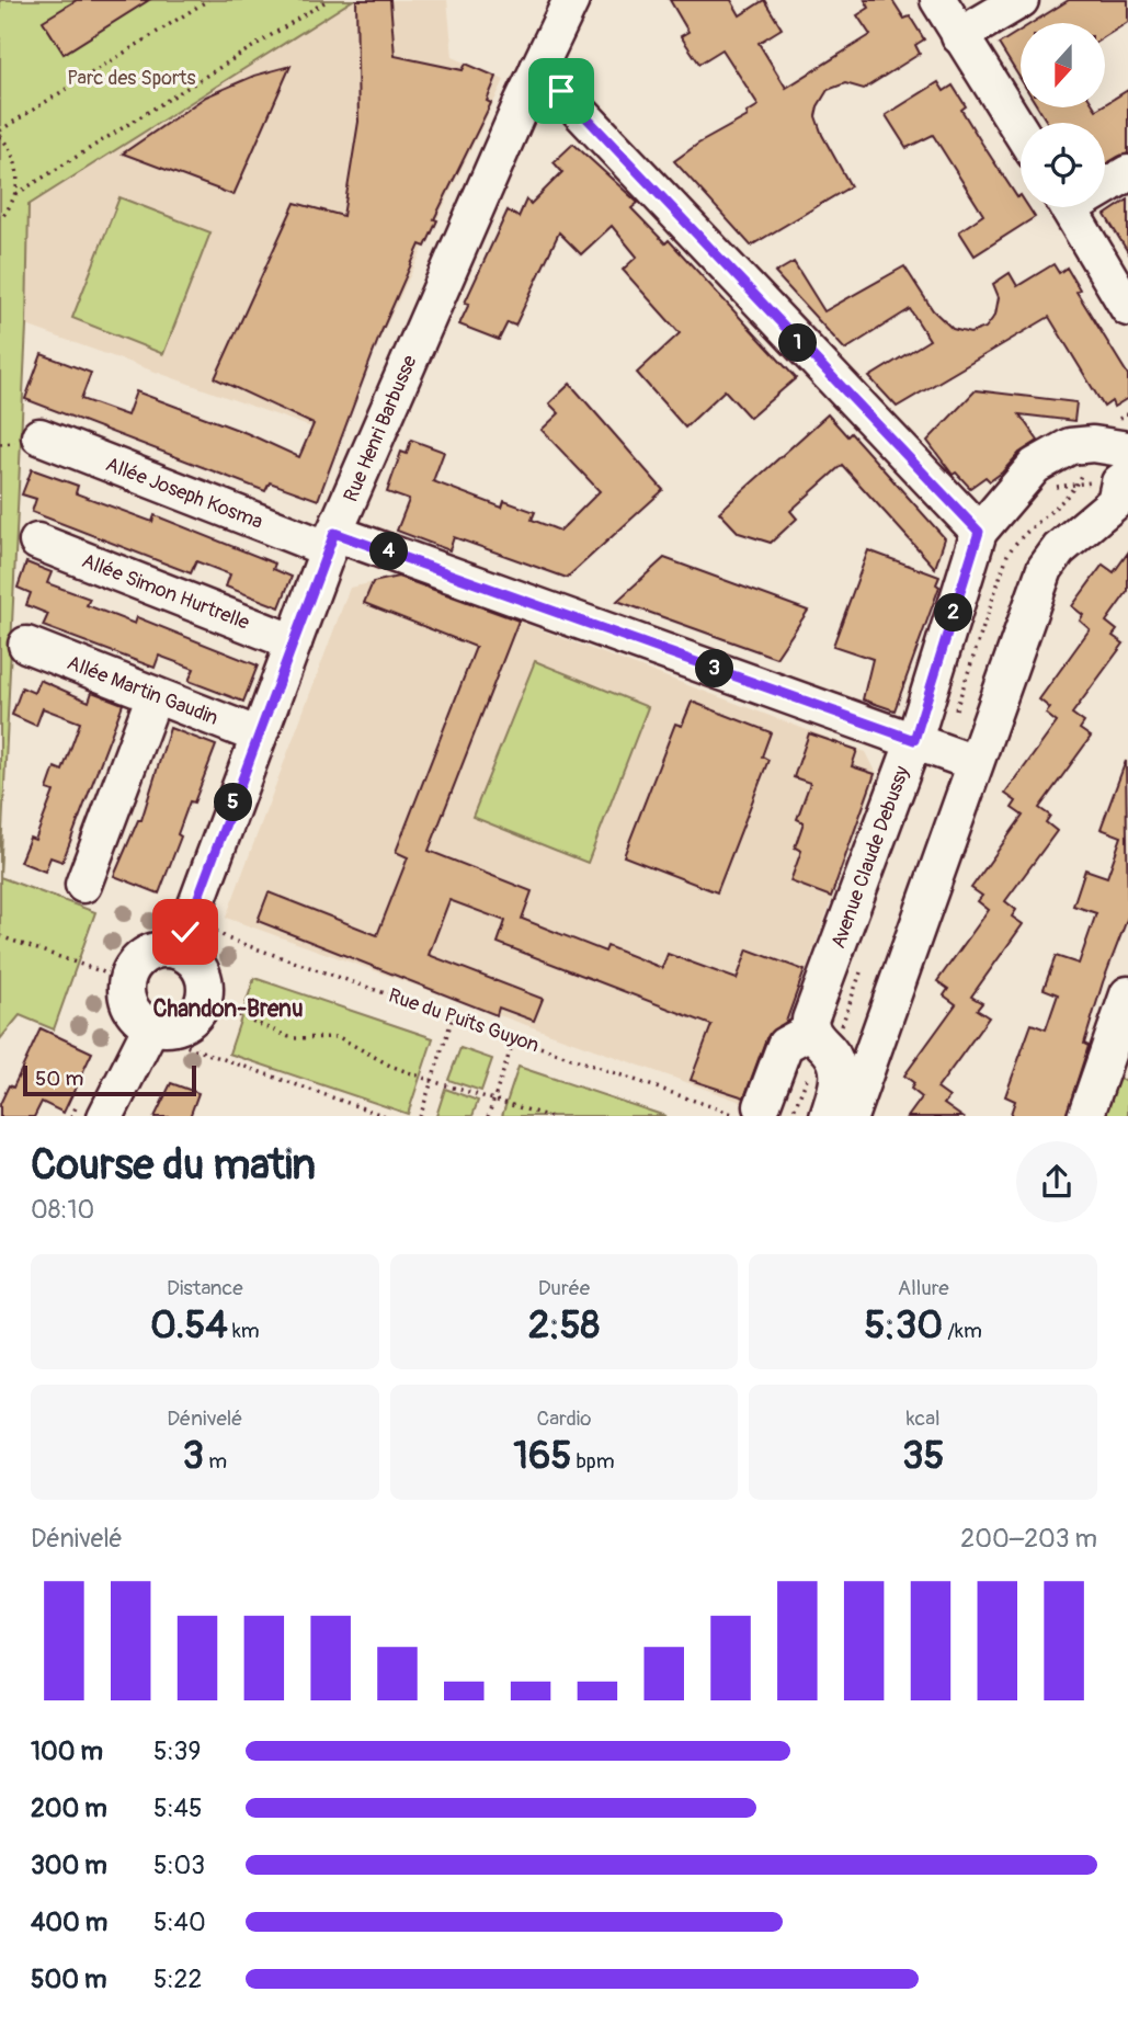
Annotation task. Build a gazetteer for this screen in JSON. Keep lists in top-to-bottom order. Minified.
{"streets":{"street":["Rue Henri Barbusse","Allée Joseph Kosma","Allée Simon Hurtrelle","Allée Martin Gaudin","Avenue Claude Debussy"],"path":["Rue du Puits Guyon"]},"crossings":[["Rue Henri Barbusse","Allée Joseph Kosma"],["Rue Henri Barbusse","Allée Simon Hurtrelle"],["Rue Henri Barbusse","Allée Martin Gaudin"],["Rue Henri Barbusse","Rue du Puits Guyon"],["Allée Joseph Kosma","Avenue Claude Debussy"]],"districts":["Chandon-Brenu"],"parks":["Parc des Sports"],"scale_bar":"50 m","north":"bottom","page":{"pins":["1","4","2","3","5"],"scale":"50 m","heading":["Course du matin","08:10"],"stats":[["Distance","0.54 km"],["Durée","2:58"],["Allure","5:30 /km"],["Dénivelé","3 m"],["Cardio","165 bpm"],["kcal","35"]],"chart":["Dénivelé","200–203 m"],"list":[{"name":"100 m","note":"5:39"},{"name":"200 m","note":"5:45"},{"name":"300 m","note":"5:03"},{"name":"400 m","note":"5:40"},{"name":"500 m","note":"5:22"}]}}
